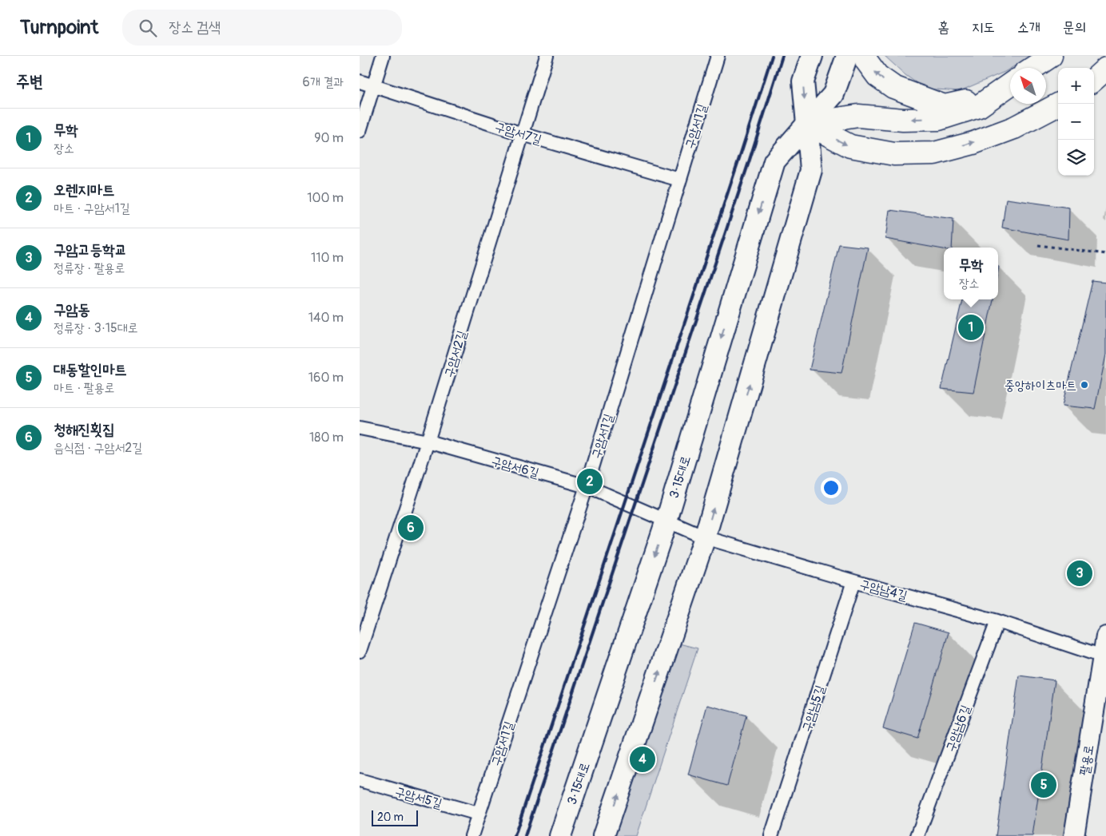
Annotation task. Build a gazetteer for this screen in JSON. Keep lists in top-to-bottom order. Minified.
{"streets":{"main road":["3·15대로","팔용로"],"street":["구암서1길","구암서7길","구암서2길","구암서6길","구암남4길","구암남5길","구암남6길","구암서5길"]},"crossings":[["구암서1길","구암서7길"],["구암서1길","구암서6길"],["구암서1길","구암서5길"],["구암서7길","구암서2길"],["구암서2길","구암서6길"],["구암서6길","3·15대로"],["구암서6길","구암남4길"],["3·15대로","구암남4길"],["구암남4길","구암남5길"],["구암남4길","구암남6길"],["구암남4길","팔용로"]],"places":["중앙하이츠마트"],"scale_bar":"20 m","north":"top left","page":{"header":"Turnpoint","search":"장소 검색","nav":["홈","지도","소개","문의"],"heading":["주변","6개 결과"],"map_buttons":["+","−"],"list":[{"mark":"1","name":"무학","note":"장소","value":"90 m"},{"mark":"2","name":"오렌지마트","note":"마트 · 구암서1길","value":"100 m"},{"mark":"3","name":"구암고등학교","note":"정류장 · 팔용로","value":"110 m"},{"mark":"4","name":"구암동","note":"정류장 · 3·15대로","value":"140 m"},{"mark":"5","name":"대동할인마트","note":"마트 · 팔용로","value":"160 m"},{"mark":"6","name":"청해진횟집","note":"음식점 · 구암서2길","value":"180 m"}],"popup":["무학","장소"],"pins":["1","2","6","3","4","5"],"scale":"20 m"}}
